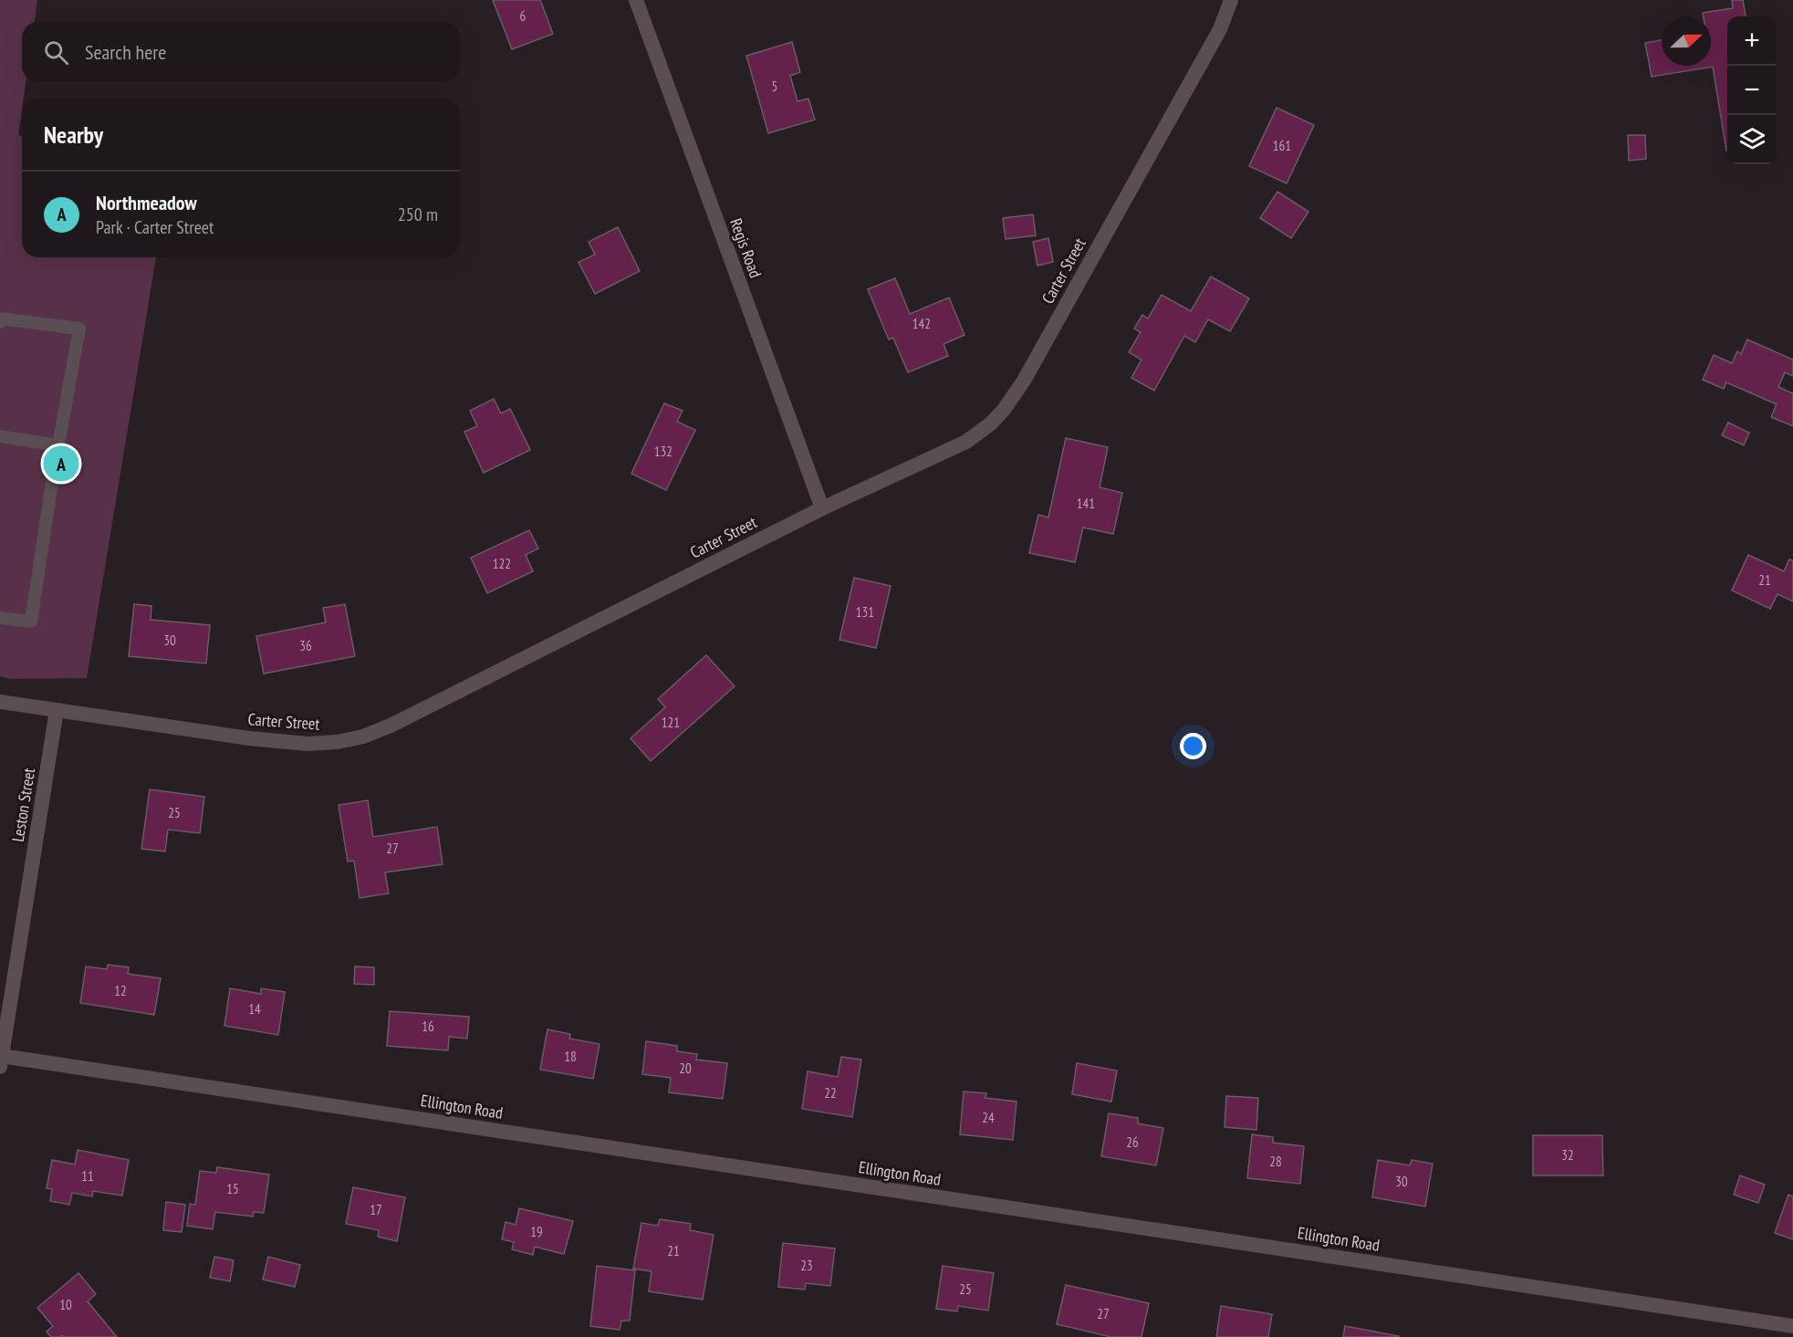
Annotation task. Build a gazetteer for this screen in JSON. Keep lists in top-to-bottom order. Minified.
{"streets":{"street":["Regis Road","Carter Street","Leston Street","Ellington Road"]},"crossings":[["Regis Road","Carter Street"],["Carter Street","Leston Street"],["Leston Street","Ellington Road"]],"house_numbers":["6","5","161","142","132","141","122","21","131","30","36","121","25","27","12","14","16","18","20","22","24","26","32","28","11","30","15","17","19","21","23","25","10","27"],"north":"right","page":{"map_buttons":["+","−"],"search":"Search here","heading":"Nearby","list":[{"mark":"A","name":"Northmeadow","note":"Park · Carter Street","value":"250 m"}],"pins":"A"}}
